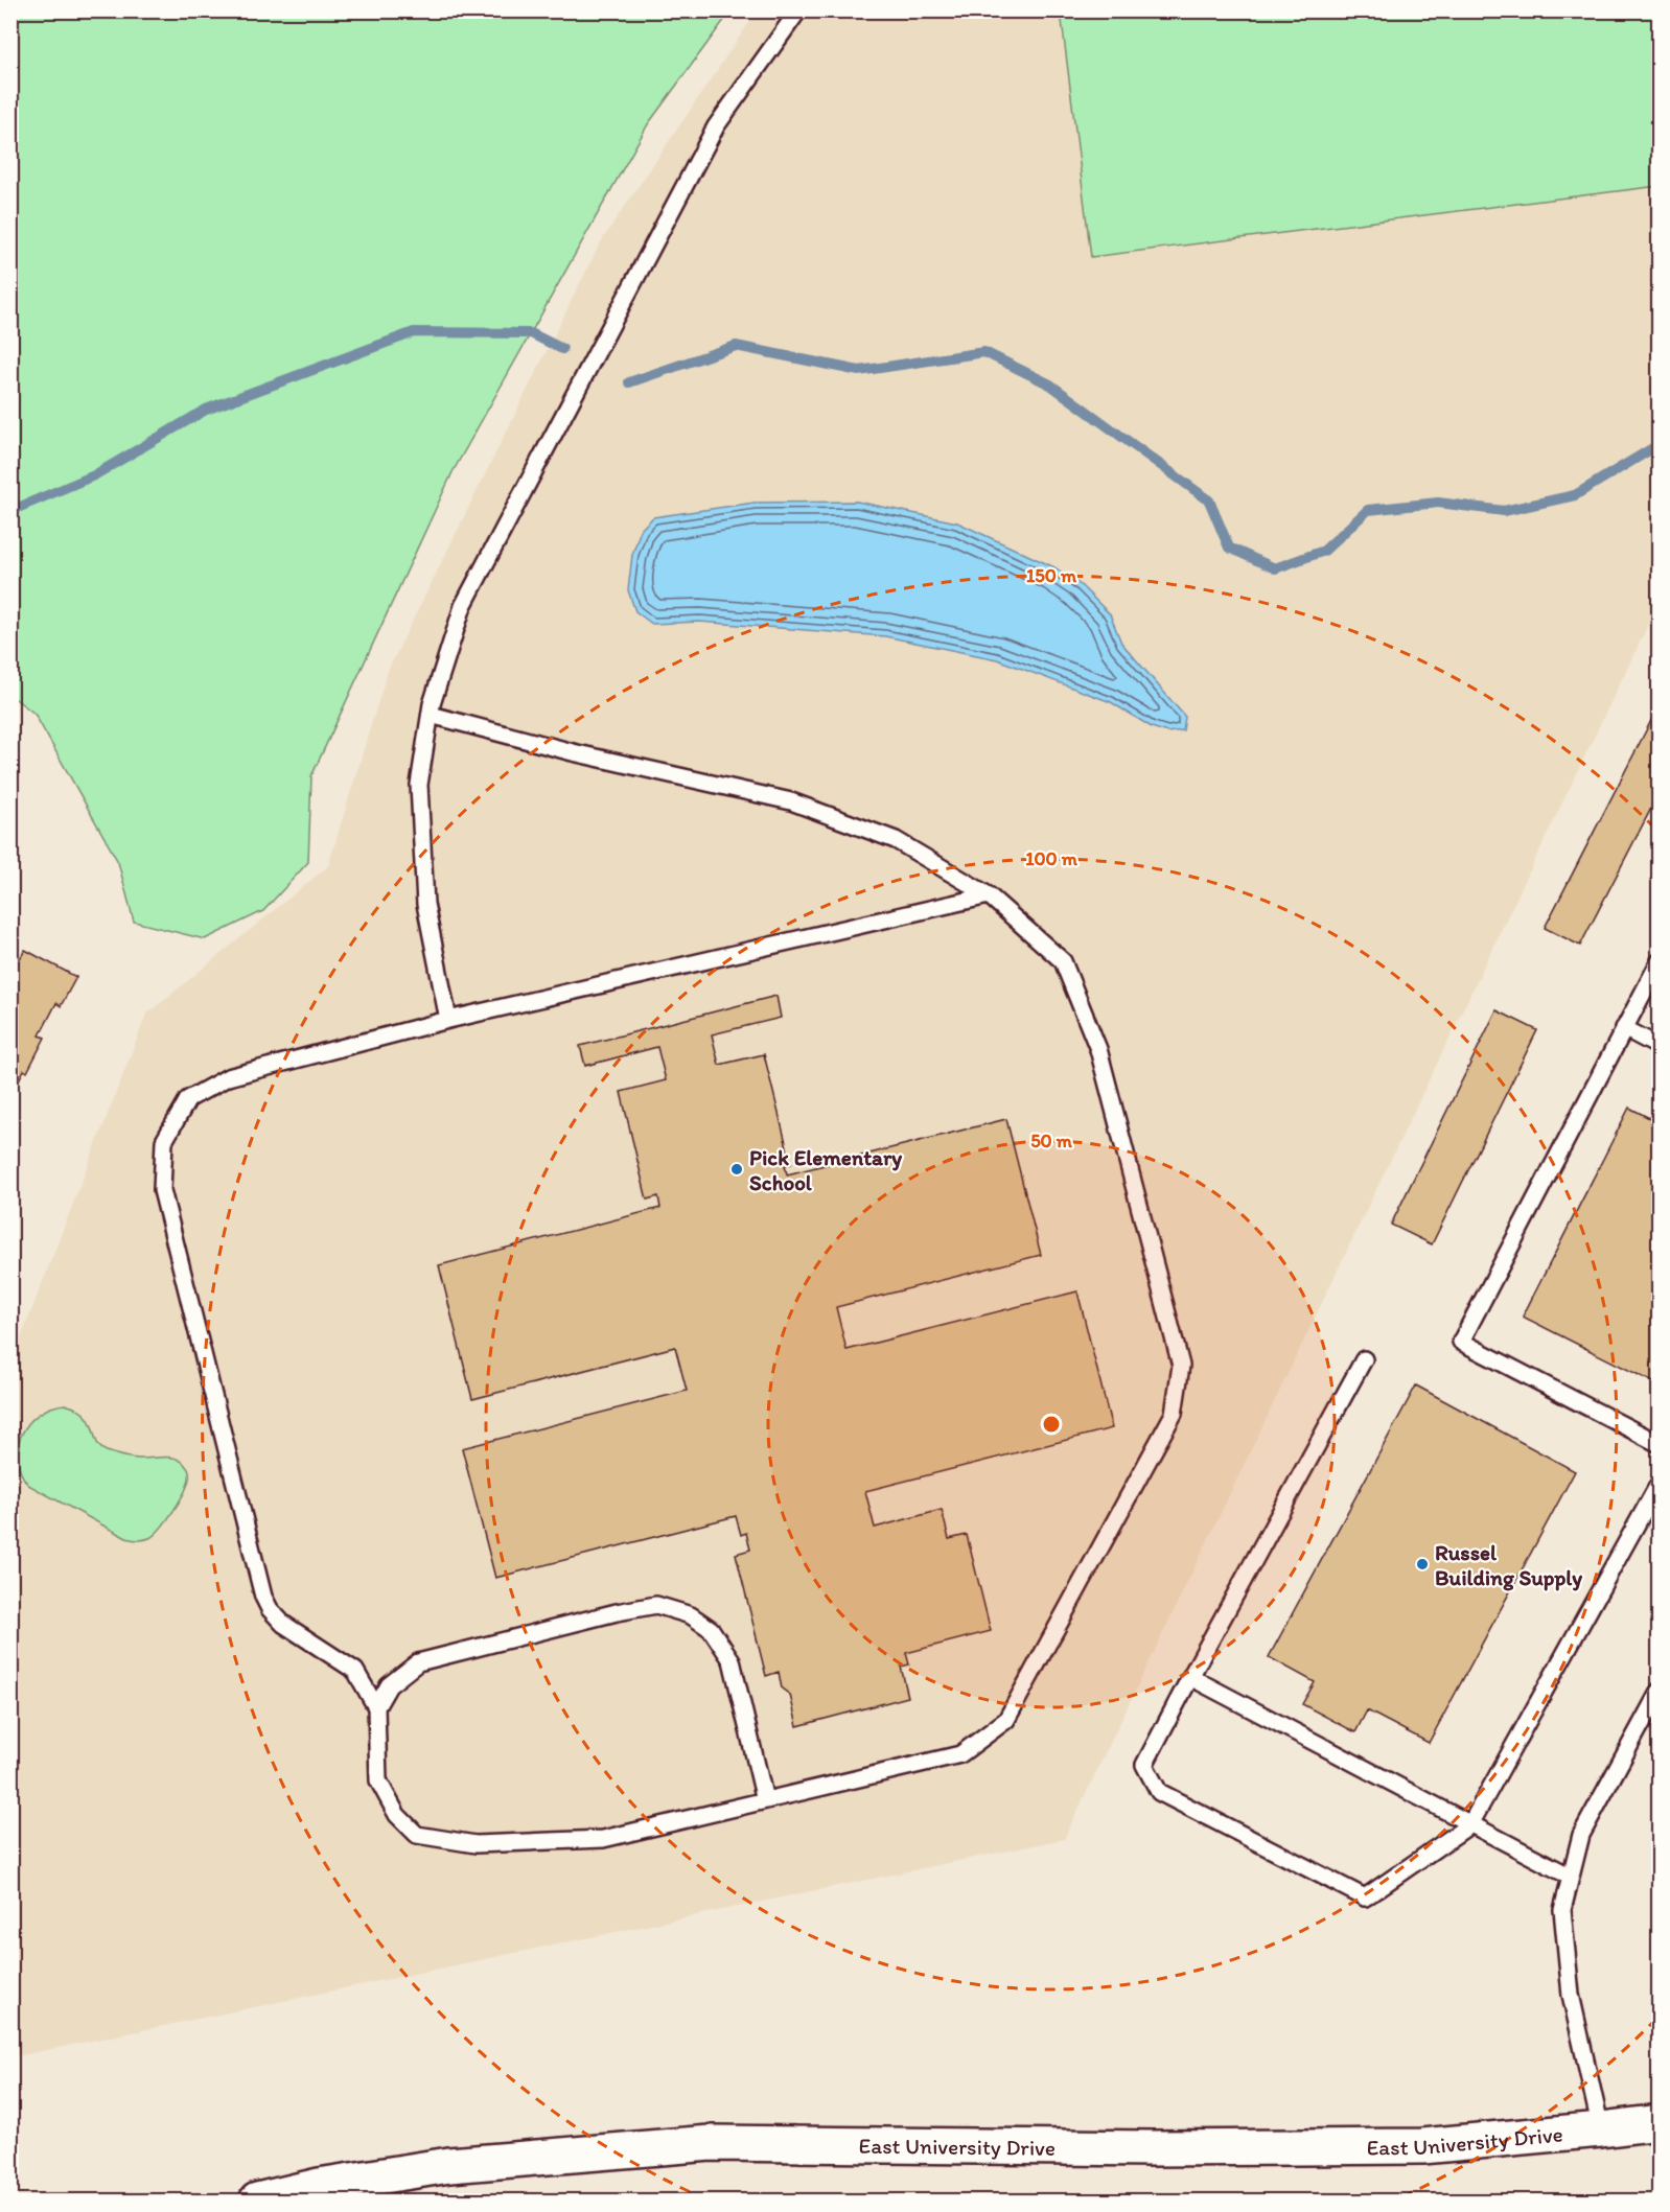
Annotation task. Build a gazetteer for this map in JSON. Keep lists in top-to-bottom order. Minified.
{"streets":{"main road":["East University Drive"]},"places":["Pick Elementary School","Russel Building Supply"],"rings":["150 m","100 m","50 m"]}
